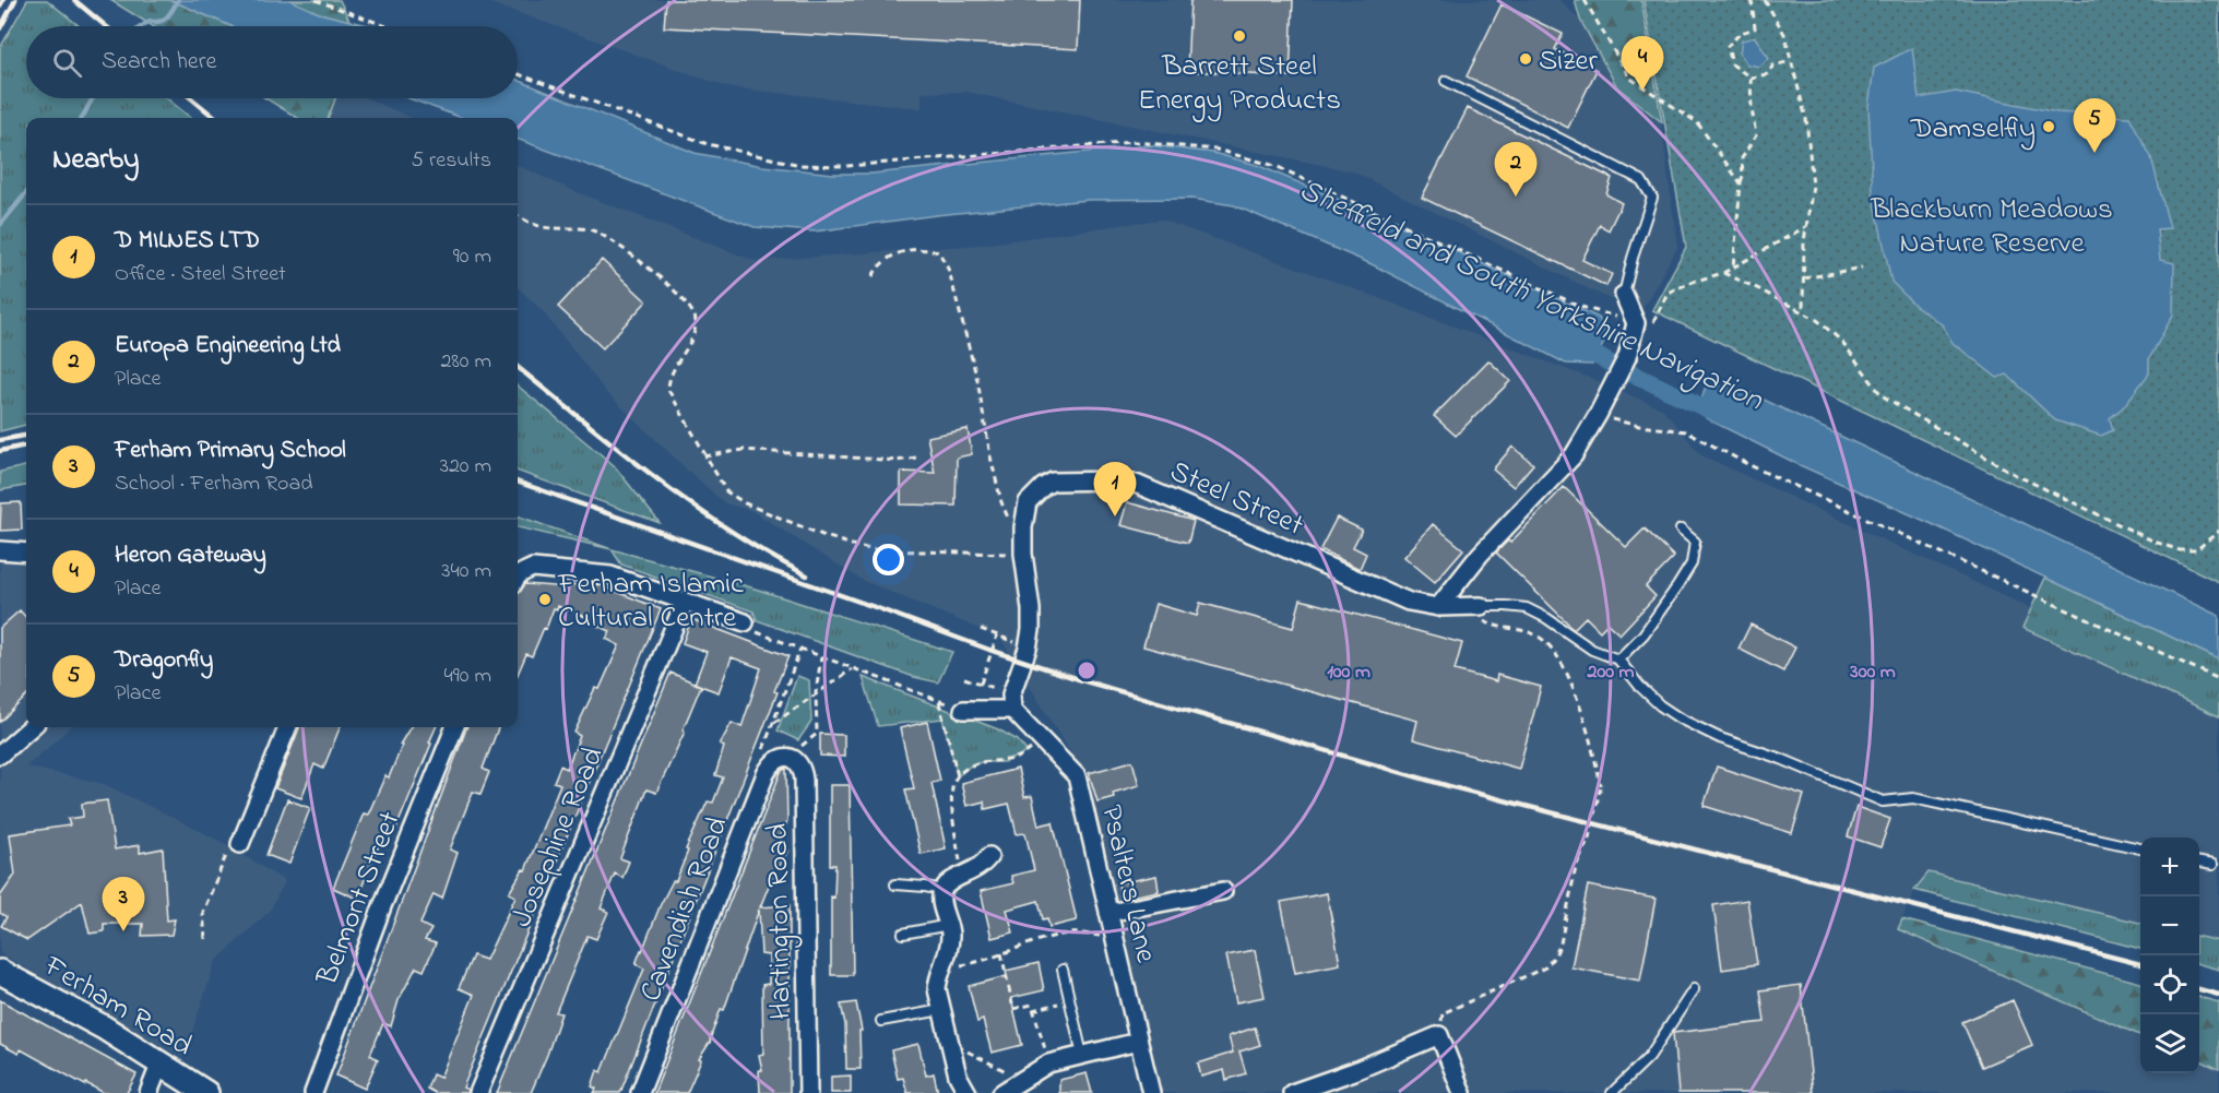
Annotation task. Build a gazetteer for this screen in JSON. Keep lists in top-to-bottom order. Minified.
{"streets":{"street":["Steel Street","Josephine Road","Psalters Lane","Belmont Street","Cavendish Road","Hartington Road","Ferham Road"]},"crossings":[["Steel Street","Psalters Lane"]],"water":["Sheffield and South Yorkshire Navigation"],"parks":["Blackburn Meadows Nature Reserve"],"places":["Barrett Steel Energy Products","Sizer","Damselfly","Ferham Islamic Cultural Centre"],"page":{"search":"Search here","pins":["4","5","2","1","3"],"heading":["Nearby","5 results"],"list":[{"mark":"1","name":"D MILNES LTD","note":"Office · Steel Street","value":"90 m"},{"mark":"2","name":"Europa Engineering Ltd","note":"Place","value":"280 m"},{"mark":"3","name":"Ferham Primary School","note":"School · Ferham Road","value":"320 m"},{"mark":"4","name":"Heron Gateway","note":"Place","value":"340 m"},{"mark":"5","name":"Dragonfly","note":"Place","value":"490 m"}],"map_buttons":["+","−"]},"rings":["100 m","200 m","300 m"]}
